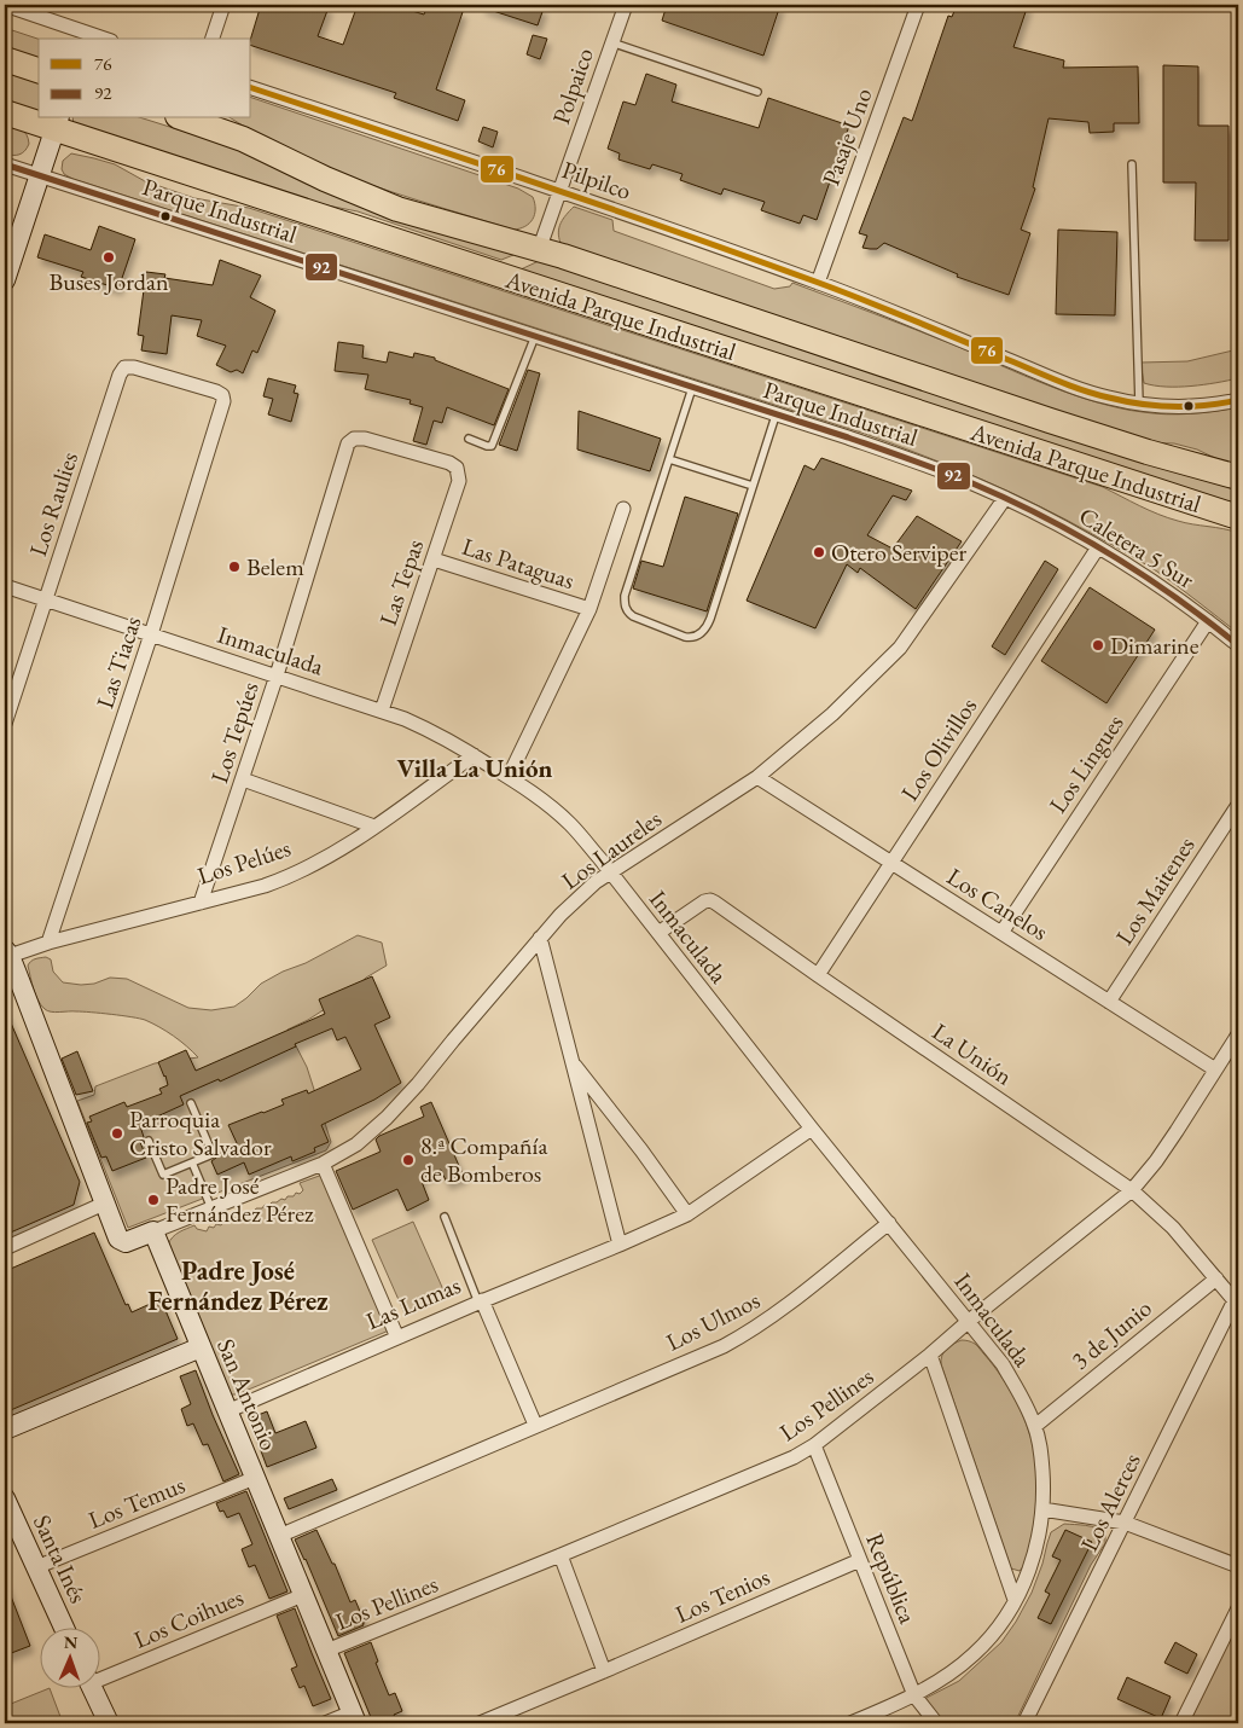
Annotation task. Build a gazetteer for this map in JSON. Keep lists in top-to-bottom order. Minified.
{"streets":{"highway":["Avenida Parque Industrial"],"main road":["San Antonio","Santa Inés"],"street":["Polpaico","Pasaje Uno","Pilpilco","Parque Industrial","Los Raulies","Caletera 5 Sur","Las Pataguas","Las Tepas","Inmaculada","Las Tiacas","Los Tepúes","Los Olivillos","Los Lingues","Los Laureles","Los Pelúes","Los Maitenes","Los Canelos","La Unión","Las Lumas","Los Ulmos","3 de Junio","Los Pellines","Los Temus","Los Alerces","República","Los Tenios","Los Coihues"]},"crossings":[["Polpaico","Pilpilco"],["Polpaico","Avenida Parque Industrial"],["Pasaje Uno","Pilpilco"],["Parque Industrial","Caletera 5 Sur"],["Parque Industrial","Los Laureles"],["Los Raulies","Inmaculada"],["Los Raulies","Las Tiacas"],["Caletera 5 Sur","Los Olivillos"],["Caletera 5 Sur","Los Lingues"],["Caletera 5 Sur","Los Laureles"],["Las Pataguas","Las Tepas"],["Las Tepas","Inmaculada"],["Las Tepas","Los Tepúes"],["Inmaculada","Las Tiacas"],["Inmaculada","Los Tepúes"],["Inmaculada","Los Laureles"],["Inmaculada","Los Pelúes"],["Inmaculada","La Unión"],["Inmaculada","Las Lumas"],["Inmaculada","Los Ulmos"],["Inmaculada","3 de Junio"],["Inmaculada","Los Pellines"],["Inmaculada","República"],["Las Tiacas","Los Pelúes"],["Los Tepúes","Los Pelúes"],["Los Olivillos","Los Canelos"],["Los Olivillos","La Unión"],["Los Lingues","Los Canelos"],["Los Laureles","Los Canelos"],["Los Laureles","San Antonio"],["Los Maitenes","Los Canelos"],["Los Canelos","Los Pellines"],["La Unión","3 de Junio"],["La Unión","Los Pellines"],["La Unión","Los Alerces"],["Las Lumas","San Antonio"],["Los Ulmos","San Antonio"],["San Antonio","Los Pellines"],["San Antonio","Los Temus"],["San Antonio","Los Coihues"],["Los Pellines","República"],["Los Temus","Santa Inés"],["República","Los Tenios"]],"districts":["Villa La Unión","Padre José Fernández Pérez"],"places":["Buses Jordan","Otero Serviper","Belem","Dimarine","Parroquia Cristo Salvador","8.ª Compañía de Bomberos","Padre José Fernández Pérez"],"lines":["transit line 76","transit line 92"],"legend":["76","92"],"north":"top"}
